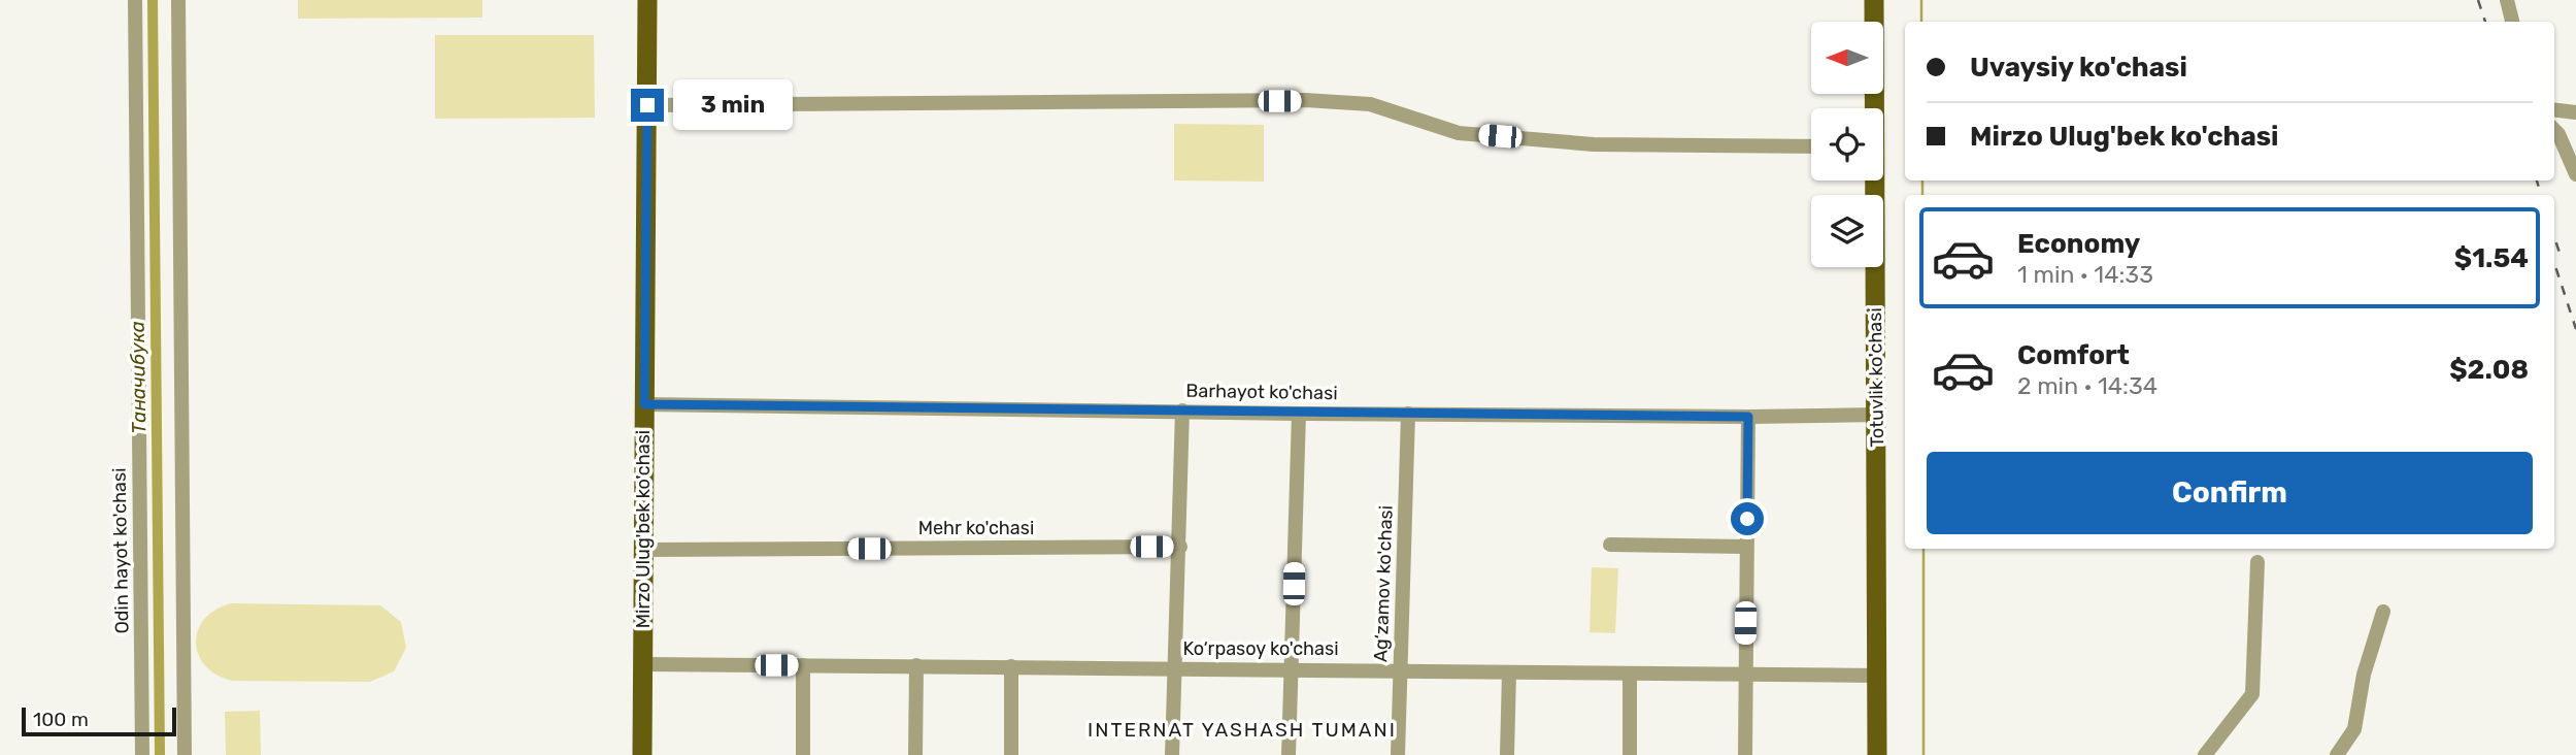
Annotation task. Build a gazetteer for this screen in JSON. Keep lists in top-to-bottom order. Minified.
{"streets":{"main road":["Totuvlik ko'chasi","Mirzo Ulug'bek ko'chasi"],"street":["Barhayot ko'chasi","Mehr ko'chasi","Odin hayot ko'chasi","Ag‘zamov ko'chasi","Ko‘rpasoy ko'chasi"]},"crossings":[["Totuvlik ko'chasi","Barhayot ko'chasi"],["Totuvlik ko'chasi","Ko‘rpasoy ko'chasi"],["Barhayot ko'chasi","Mirzo Ulug'bek ko'chasi"],["Barhayot ko'chasi","Ag‘zamov ko'chasi"],["Mehr ko'chasi","Mirzo Ulug'bek ko'chasi"],["Mirzo Ulug'bek ko'chasi","Ko‘rpasoy ko'chasi"],["Ag‘zamov ko'chasi","Ko‘rpasoy ko'chasi"]],"districts":["INTERNAT YASHASH TUMANI"],"water":["Таначибука"],"scale_bar":"100 m","north":"left","page":{"banner":["Uvaysiy ko'chasi","Mirzo Ulug'bek ko'chasi"],"bubble":"3 min","list":[{"name":"Economy","note":"1 min · 14:33","value":"$1.54"},{"name":"Comfort","note":"2 min · 14:34","value":"$2.08"}],"buttons":"Confirm","scale":"100 m"}}
